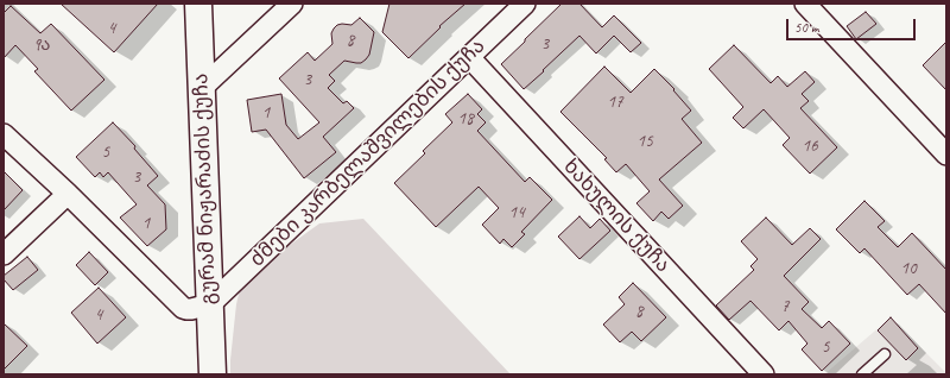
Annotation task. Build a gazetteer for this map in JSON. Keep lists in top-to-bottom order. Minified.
{"streets":{"street":["ძმები კარბელაშვილების ქუჩა","გურამ ნიჟარაძის ქუჩა","ხახულის ქუჩა"]},"crossings":[["ძმები კარბელაშვილების ქუჩა","გურამ ნიჟარაძის ქუჩა"],["ძმები კარბელაშვილების ქუჩა","ხახულის ქუჩა"]],"house_numbers":["4","8","3","9ა","3","17","1","18","15","16","5","3","14","1","10","7","8","4","5"],"scale_bar":"50 m"}
